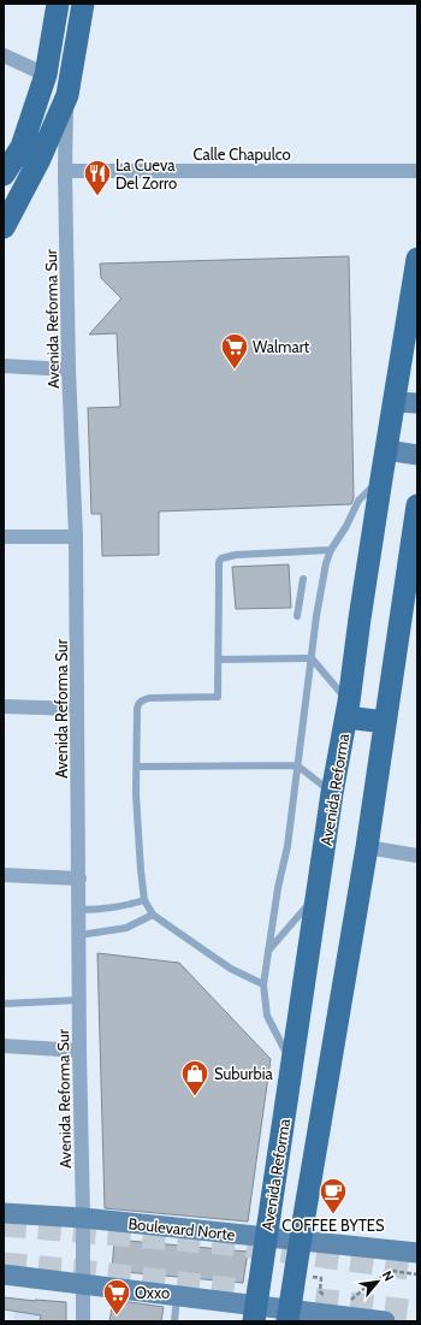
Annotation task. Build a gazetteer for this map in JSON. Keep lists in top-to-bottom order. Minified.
{"streets":{"main road":["Avenida Reforma","Boulevard Norte"],"street":["Calle Chapulco","Avenida Reforma Sur"]},"crossings":[["Calle Chapulco","Avenida Reforma Sur"],["Avenida Reforma Sur","Boulevard Norte"],["Avenida Reforma","Boulevard Norte"]],"places":{"restaurant":["La Cueva Del Zorro"],"supermarket":["Walmart","Oxxo"],"shop":["Suburbia"],"cafe":["COFFEE BYTES"]},"north":"top right"}
